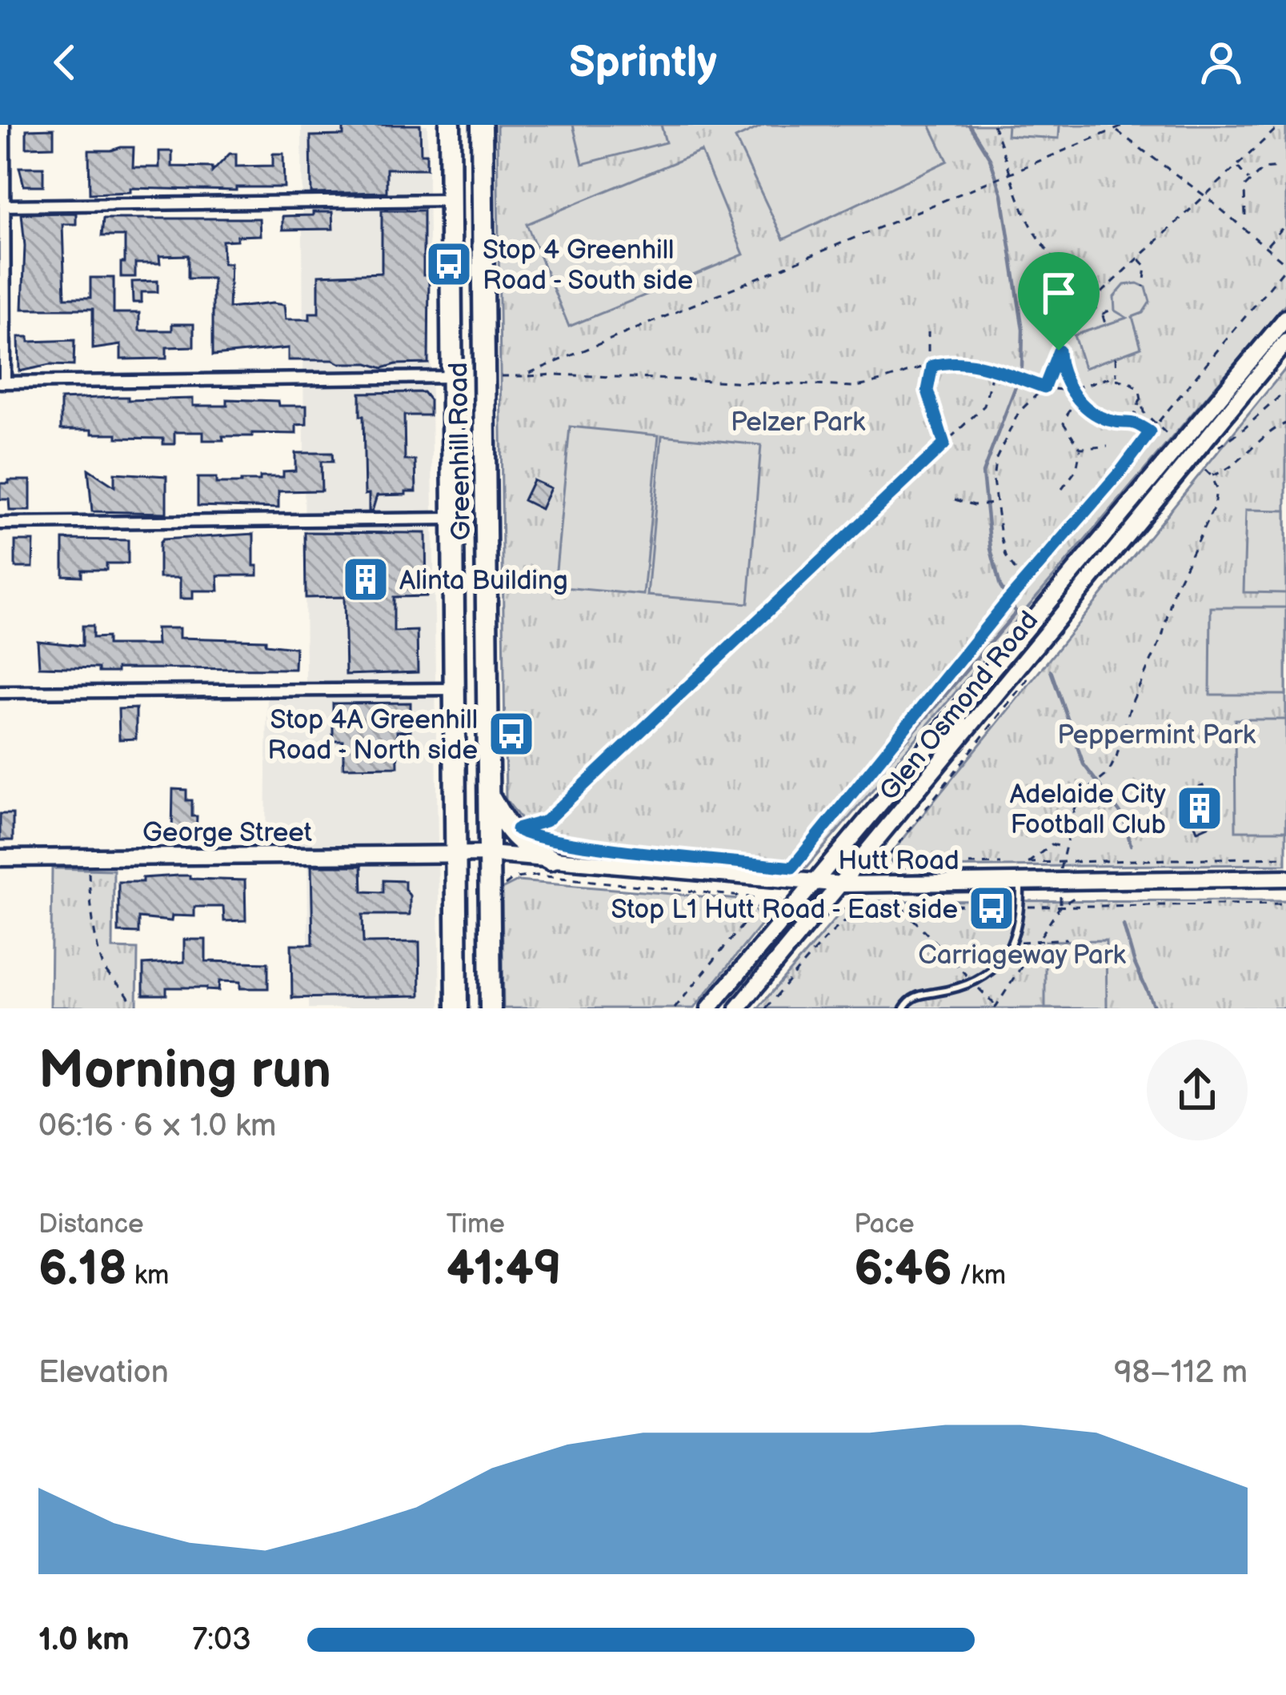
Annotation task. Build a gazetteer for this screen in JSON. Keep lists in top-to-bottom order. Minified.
{"streets":{"highway":["Greenhill Road"],"main road":["Glen Osmond Road","George Street","Hutt Road"]},"crossings":[["Greenhill Road","George Street"],["Greenhill Road","Hutt Road"],["Glen Osmond Road","Hutt Road"],["George Street","Hutt Road"]],"parks":["Pelzer Park","Peppermint Park","Carriageway Park"],"places":{"bus stop":["Stop 4 Greenhill Road - South side","Stop 4A Greenhill Road - North side","Stop L1 Hutt Road - East side"],"building":["Alinta Building","Adelaide City Football Club"]},"page":{"header":"Sprintly","heading":["Morning run","06:16 · 6 × 1.0 km"],"stats":[["Distance","6.18 km"],["Time","41:49"],["Pace","6:46 /km"]],"chart":["Elevation","98–112 m"],"list":[{"name":"1.0 km","note":"7:03"}]}}
